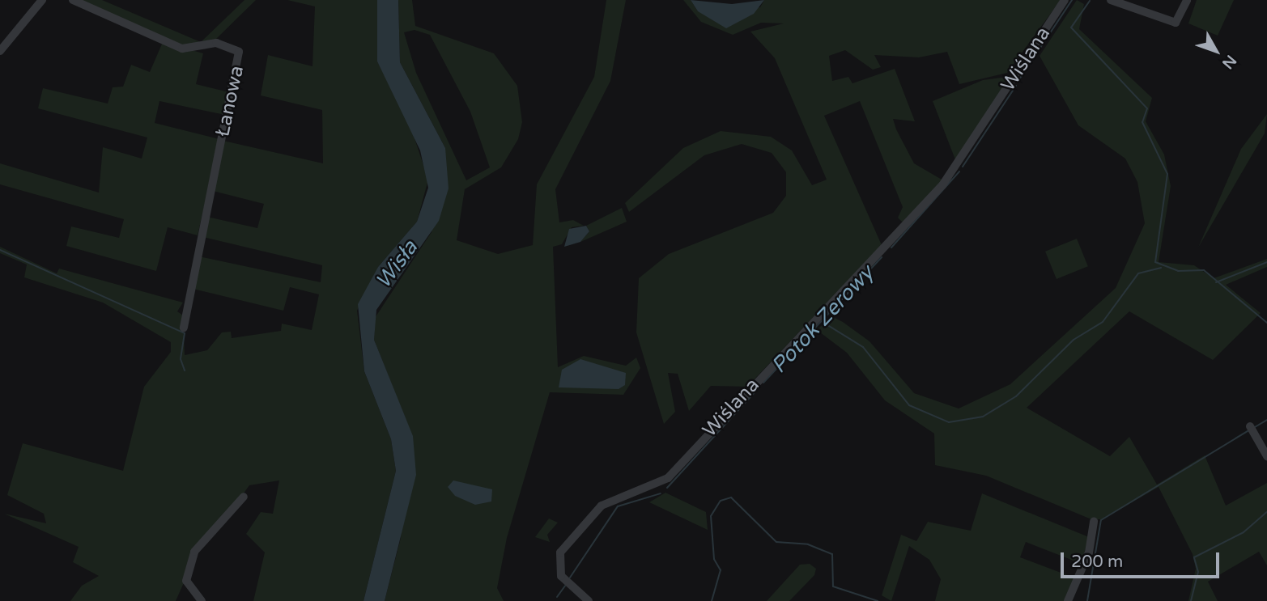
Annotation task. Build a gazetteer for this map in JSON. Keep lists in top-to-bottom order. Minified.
{"streets":{"street":["Wiślana","Łanowa"]},"water":["Wisła","Potok Zerowy"],"scale_bar":"200 m","north":"bottom right"}
